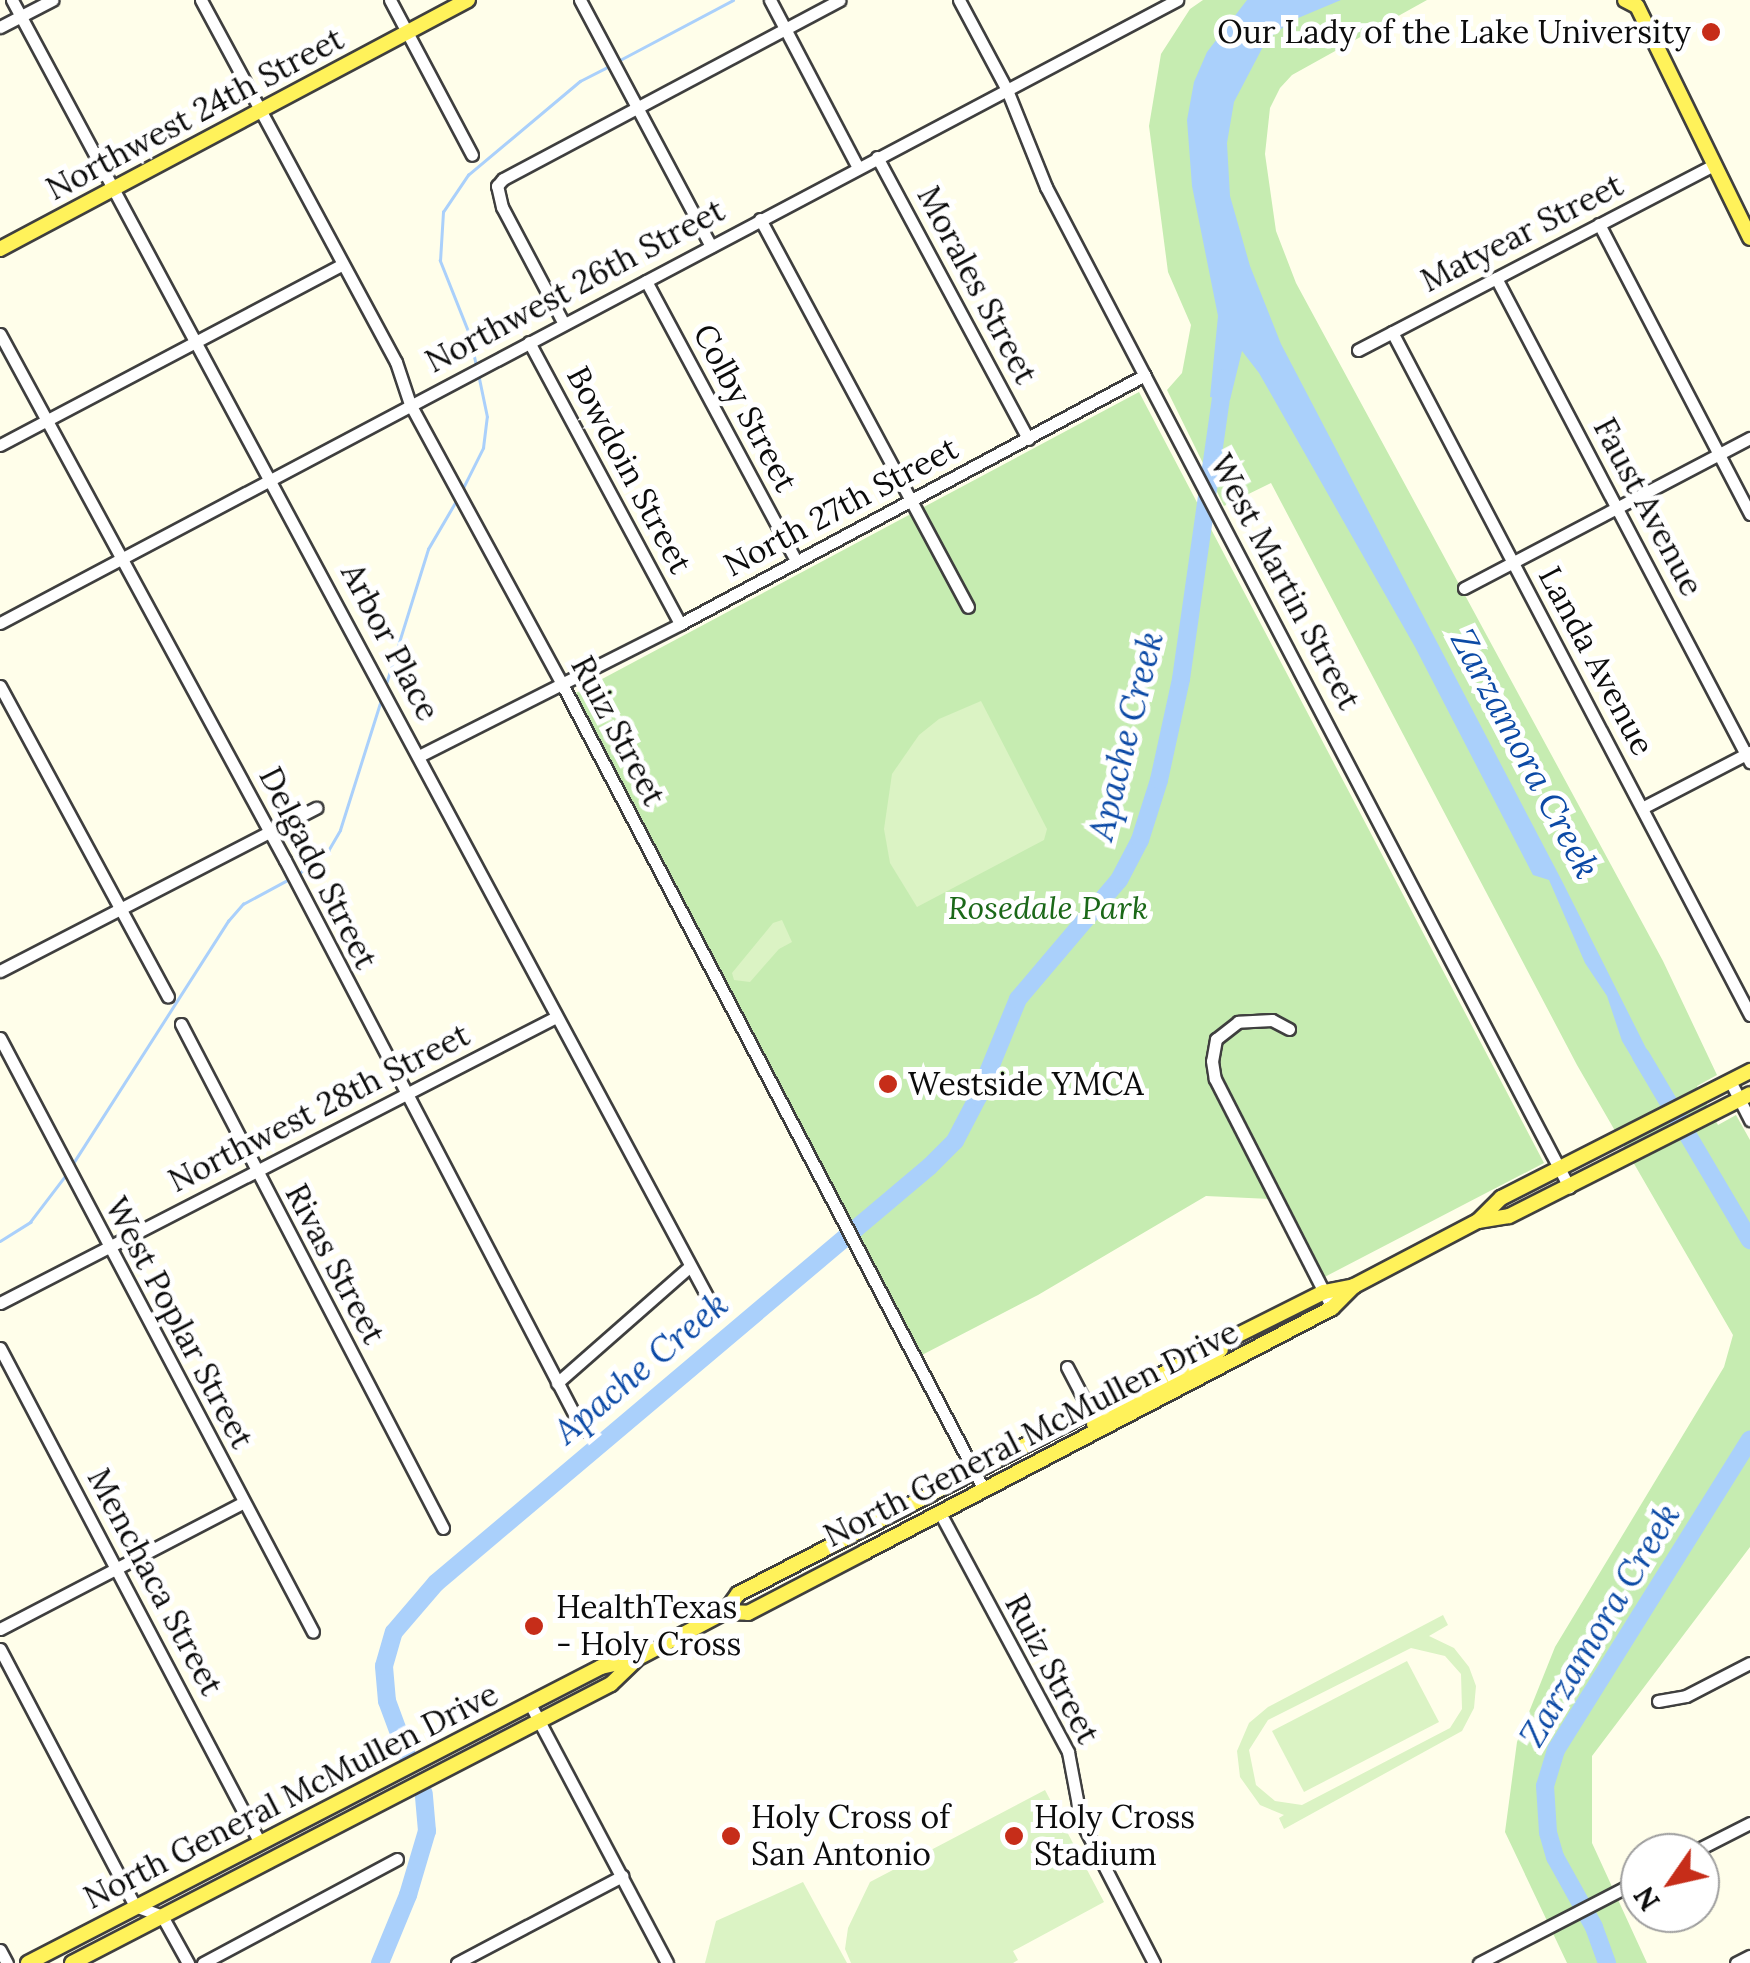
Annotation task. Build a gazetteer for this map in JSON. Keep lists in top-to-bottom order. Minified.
{"streets":{"main road":["Northwest 24th Street","North General McMullen Drive"],"street":["Matyear Street","Morales Street","Northwest 26th Street","Colby Street","Bowdoin Street","North 27th Street","Faust Avenue","West Martin Street","Arbor Place","Landa Avenue","Ruiz Street","Delgado Street","Northwest 28th Street","Rivas Street","West Poplar Street","Menchaca Street"]},"crossings":[["Northwest 24th Street","Arbor Place"],["Northwest 24th Street","Ruiz Street"],["Matyear Street","Faust Avenue"],["Matyear Street","Landa Avenue"],["Morales Street","Northwest 26th Street"],["Morales Street","North 27th Street"],["Northwest 26th Street","Colby Street"],["Northwest 26th Street","Bowdoin Street"],["Northwest 26th Street","West Martin Street"],["Northwest 26th Street","Arbor Place"],["Northwest 26th Street","Ruiz Street"],["Northwest 26th Street","Delgado Street"],["Colby Street","North 27th Street"],["Bowdoin Street","North 27th Street"],["North 27th Street","West Martin Street"],["North 27th Street","Arbor Place"],["North 27th Street","Ruiz Street"],["West Martin Street","North General McMullen Drive"],["Arbor Place","Northwest 28th Street"],["Ruiz Street","North General McMullen Drive"],["Delgado Street","Northwest 28th Street"],["Northwest 28th Street","Rivas Street"],["Northwest 28th Street","West Poplar Street"],["North General McMullen Drive","Menchaca Street"]],"water":["Apache Creek","Zarzamora Creek"],"parks":["Rosedale Park"],"places":["Our Lady of the Lake University","Westside YMCA","HealthTexas - Holy Cross","Holy Cross of San Antonio","Holy Cross Stadium"],"north":"bottom left"}
